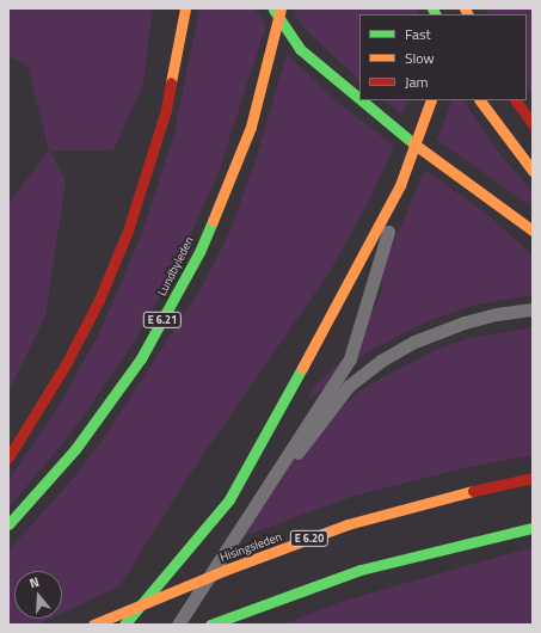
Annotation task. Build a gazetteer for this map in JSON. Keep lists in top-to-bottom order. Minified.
{"streets":{"highway":["Lundbyleden","E 6.21","E 6.20","Hisingsleden"]},"legend":["Fast","Slow","Jam"],"north":"top"}
